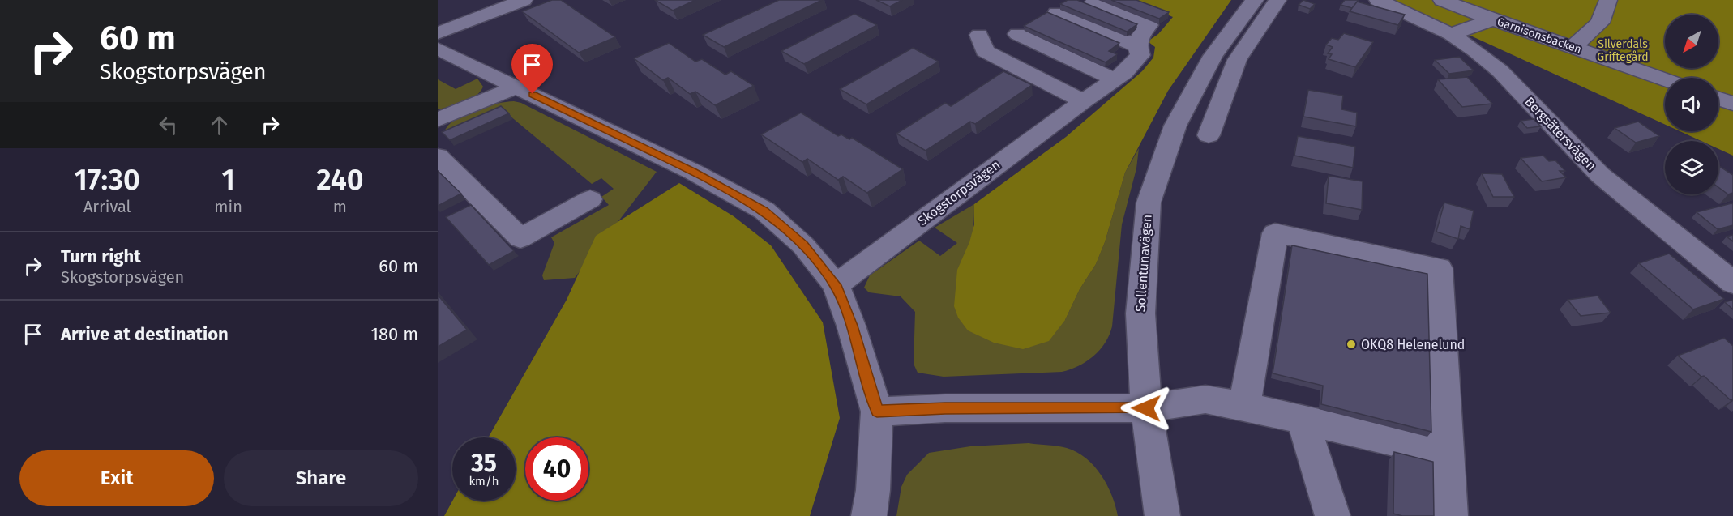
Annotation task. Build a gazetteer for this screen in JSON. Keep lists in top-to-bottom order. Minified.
{"streets":{"street":["Garnisonsbacken","Bergsätersvägen","Skogstorpsvägen","Sollentunavägen"]},"crossings":[["Garnisonsbacken","Bergsätersvägen"]],"parks":["Silverdals Griftegård"],"places":["OKQ8 Helenelund"],"north":"bottom left","page":{"turn":["60 m","Skogstorpsvägen"],"eta":["17:30","Arrival","1","min","240","m"],"list":[{"name":"Turn right","note":"Skogstorpsvägen","value":"60 m"},{"name":"Arrive at destination","value":"180 m"}],"speed":"35 km/h","limit":"40","buttons":["Exit","Share"]}}
